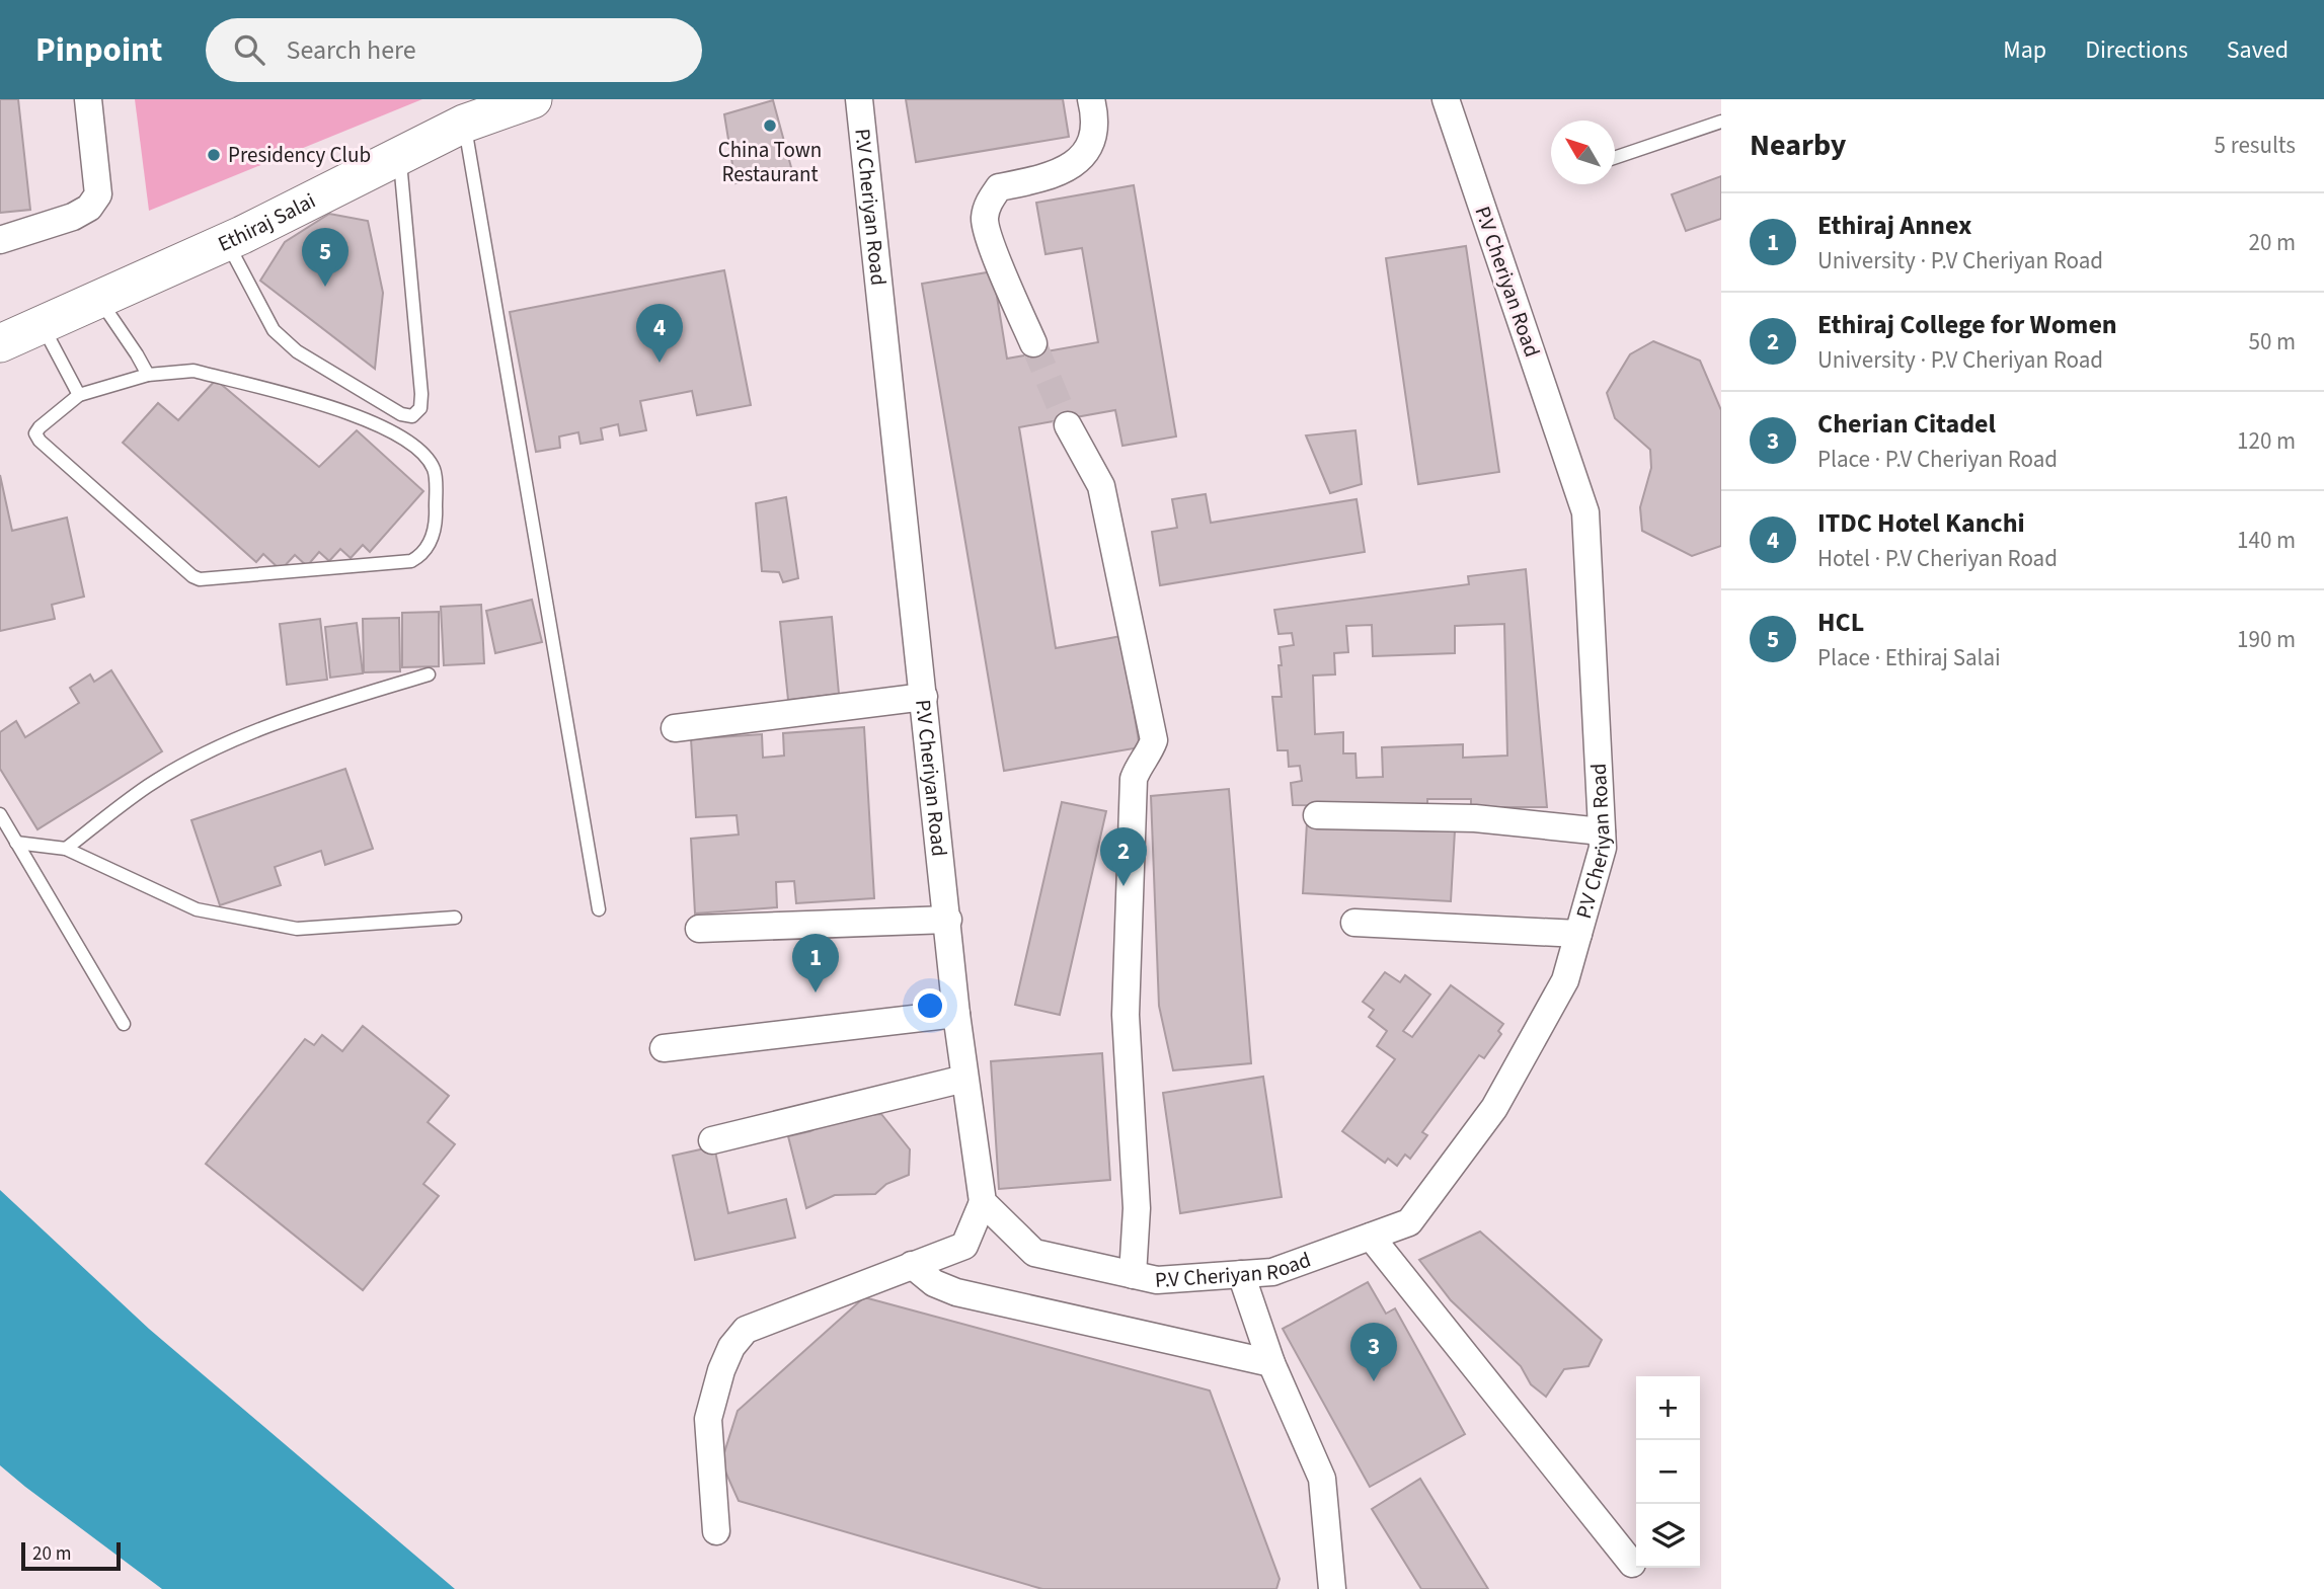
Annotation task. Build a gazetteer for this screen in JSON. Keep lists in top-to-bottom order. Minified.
{"streets":{"main road":["Ethiraj Salai"],"street":["P.V Cheriyan Road"]},"places":["China Town Restaurant","Presidency Club"],"scale_bar":"20 m","north":"top left","page":{"header":"Pinpoint","search":"Search here","nav":["Map","Directions","Saved"],"heading":["Nearby","5 results"],"list":[{"mark":"1","name":"Ethiraj Annex","note":"University · P.V Cheriyan Road","value":"20 m"},{"mark":"2","name":"Ethiraj College for Women","note":"University · P.V Cheriyan Road","value":"50 m"},{"mark":"3","name":"Cherian Citadel","note":"Place · P.V Cheriyan Road","value":"120 m"},{"mark":"4","name":"ITDC Hotel Kanchi","note":"Hotel · P.V Cheriyan Road","value":"140 m"},{"mark":"5","name":"HCL","note":"Place · Ethiraj Salai","value":"190 m"}],"pins":["5","4","2","1","3"],"map_buttons":["+","−"],"scale":"20 m"}}
